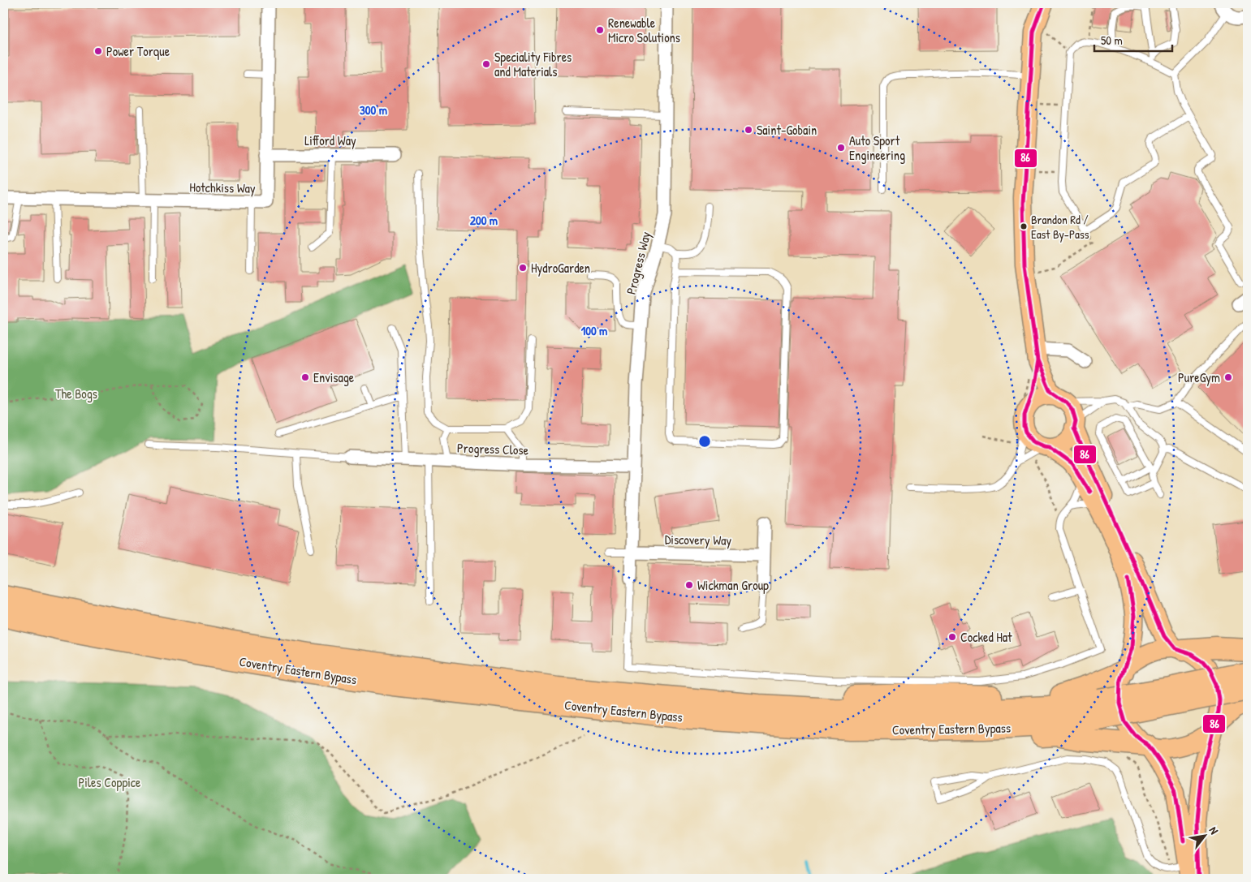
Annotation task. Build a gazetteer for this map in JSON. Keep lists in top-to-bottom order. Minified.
{"streets":{"highway":["Coventry Eastern Bypass"],"street":["Lifford Way","Hotchkiss Way","Progress Way","Progress Close","Discovery Way"]},"crossings":[["Lifford Way","Hotchkiss Way"],["Progress Way","Progress Close"],["Progress Way","Discovery Way"]],"parks":["The Bogs","Piles Coppice"],"places":["Renewable Micro Solutions","Power Torque","Speciality Fibres and Materials","Saint-Gobain","Auto Sport Engineering","Brandon Rd / East By-Pass","HydroGarden","Envisage","PureGym","Wickman Group","Cocked Hat"],"lines":["transit line 86"],"scale_bar":"50 m","north":"top right","rings":["300 m","200 m","100 m"]}
